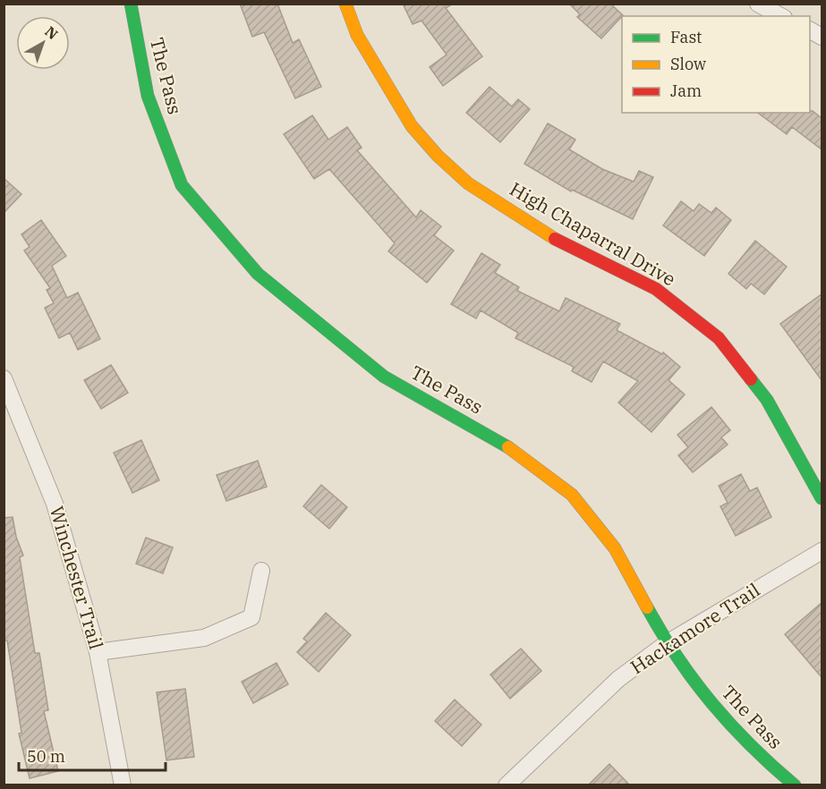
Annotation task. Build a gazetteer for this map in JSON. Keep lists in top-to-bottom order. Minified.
{"streets":{"street":["The Pass","High Chaparral Drive","Winchester Trail","Hackamore Trail"]},"crossings":[["The Pass","Hackamore Trail"]],"legend":["Fast","Slow","Jam"],"scale_bar":"50 m","north":"top right"}
